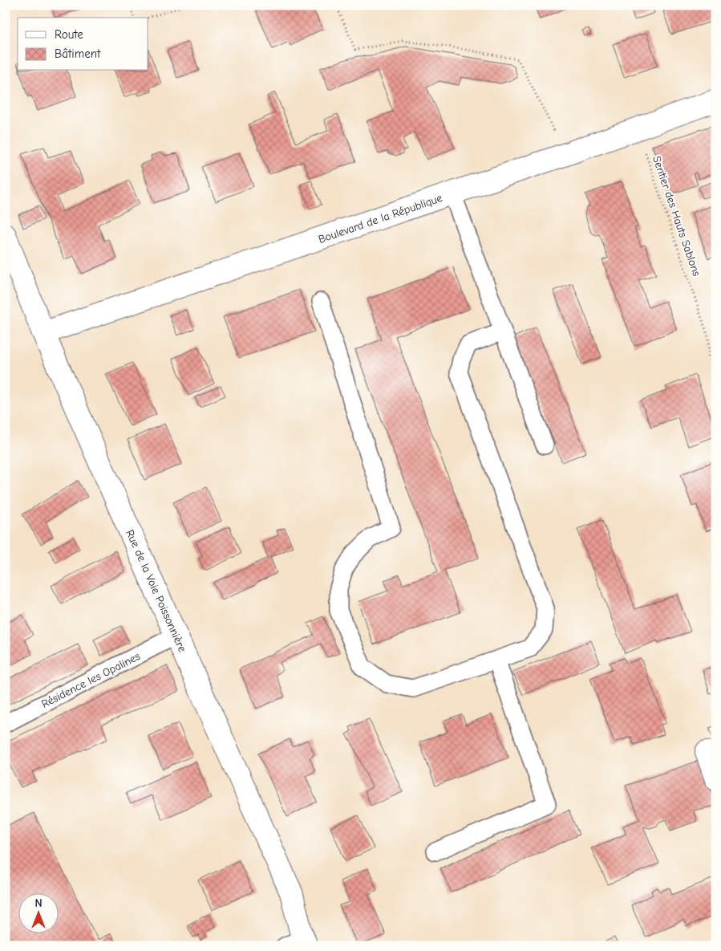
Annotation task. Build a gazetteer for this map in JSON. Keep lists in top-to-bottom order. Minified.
{"streets":{"street":["Boulevard de la République","Rue de la Voie Poissonnière"],"lane":["Résidence les Opalines"],"path":["Sentier des Hauts Sablons"]},"crossings":[["Sentier des Hauts Sablons","Boulevard de la République"],["Boulevard de la République","Rue de la Voie Poissonnière"],["Rue de la Voie Poissonnière","Résidence les Opalines"]],"legend":["Route","Bâtiment"],"north":"top"}
